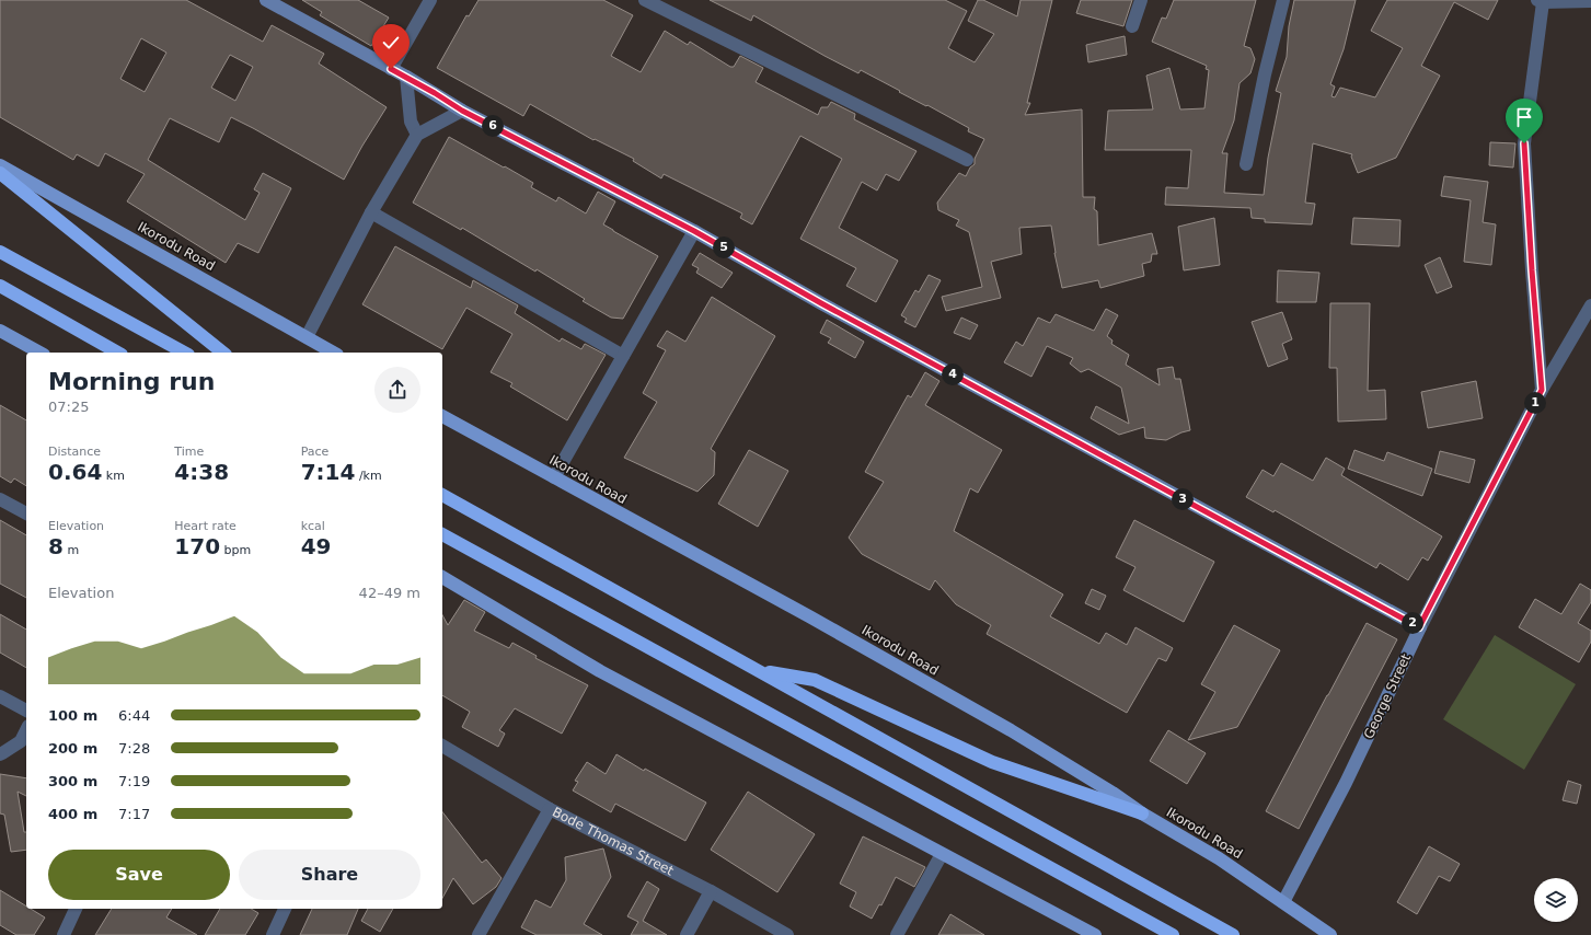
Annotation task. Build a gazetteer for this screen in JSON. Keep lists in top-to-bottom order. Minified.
{"streets":{"main road":["Ikorodu Road"],"street":["George Street","Bode Thomas Street"]},"crossings":[["Ikorodu Road","George Street"]],"page":{"pins":["6","5","4","1","3","2"],"heading":["Morning run","07:25"],"stats":[["Distance","0.64 km"],["Time","4:38"],["Pace","7:14 /km"],["Elevation","8 m"],["Heart rate","170 bpm"],["kcal","49"]],"chart":["Elevation","42–49 m"],"list":[{"name":"100 m","note":"6:44"},{"name":"200 m","note":"7:28"},{"name":"300 m","note":"7:19"},{"name":"400 m","note":"7:17"}],"buttons":["Save","Share"]}}
